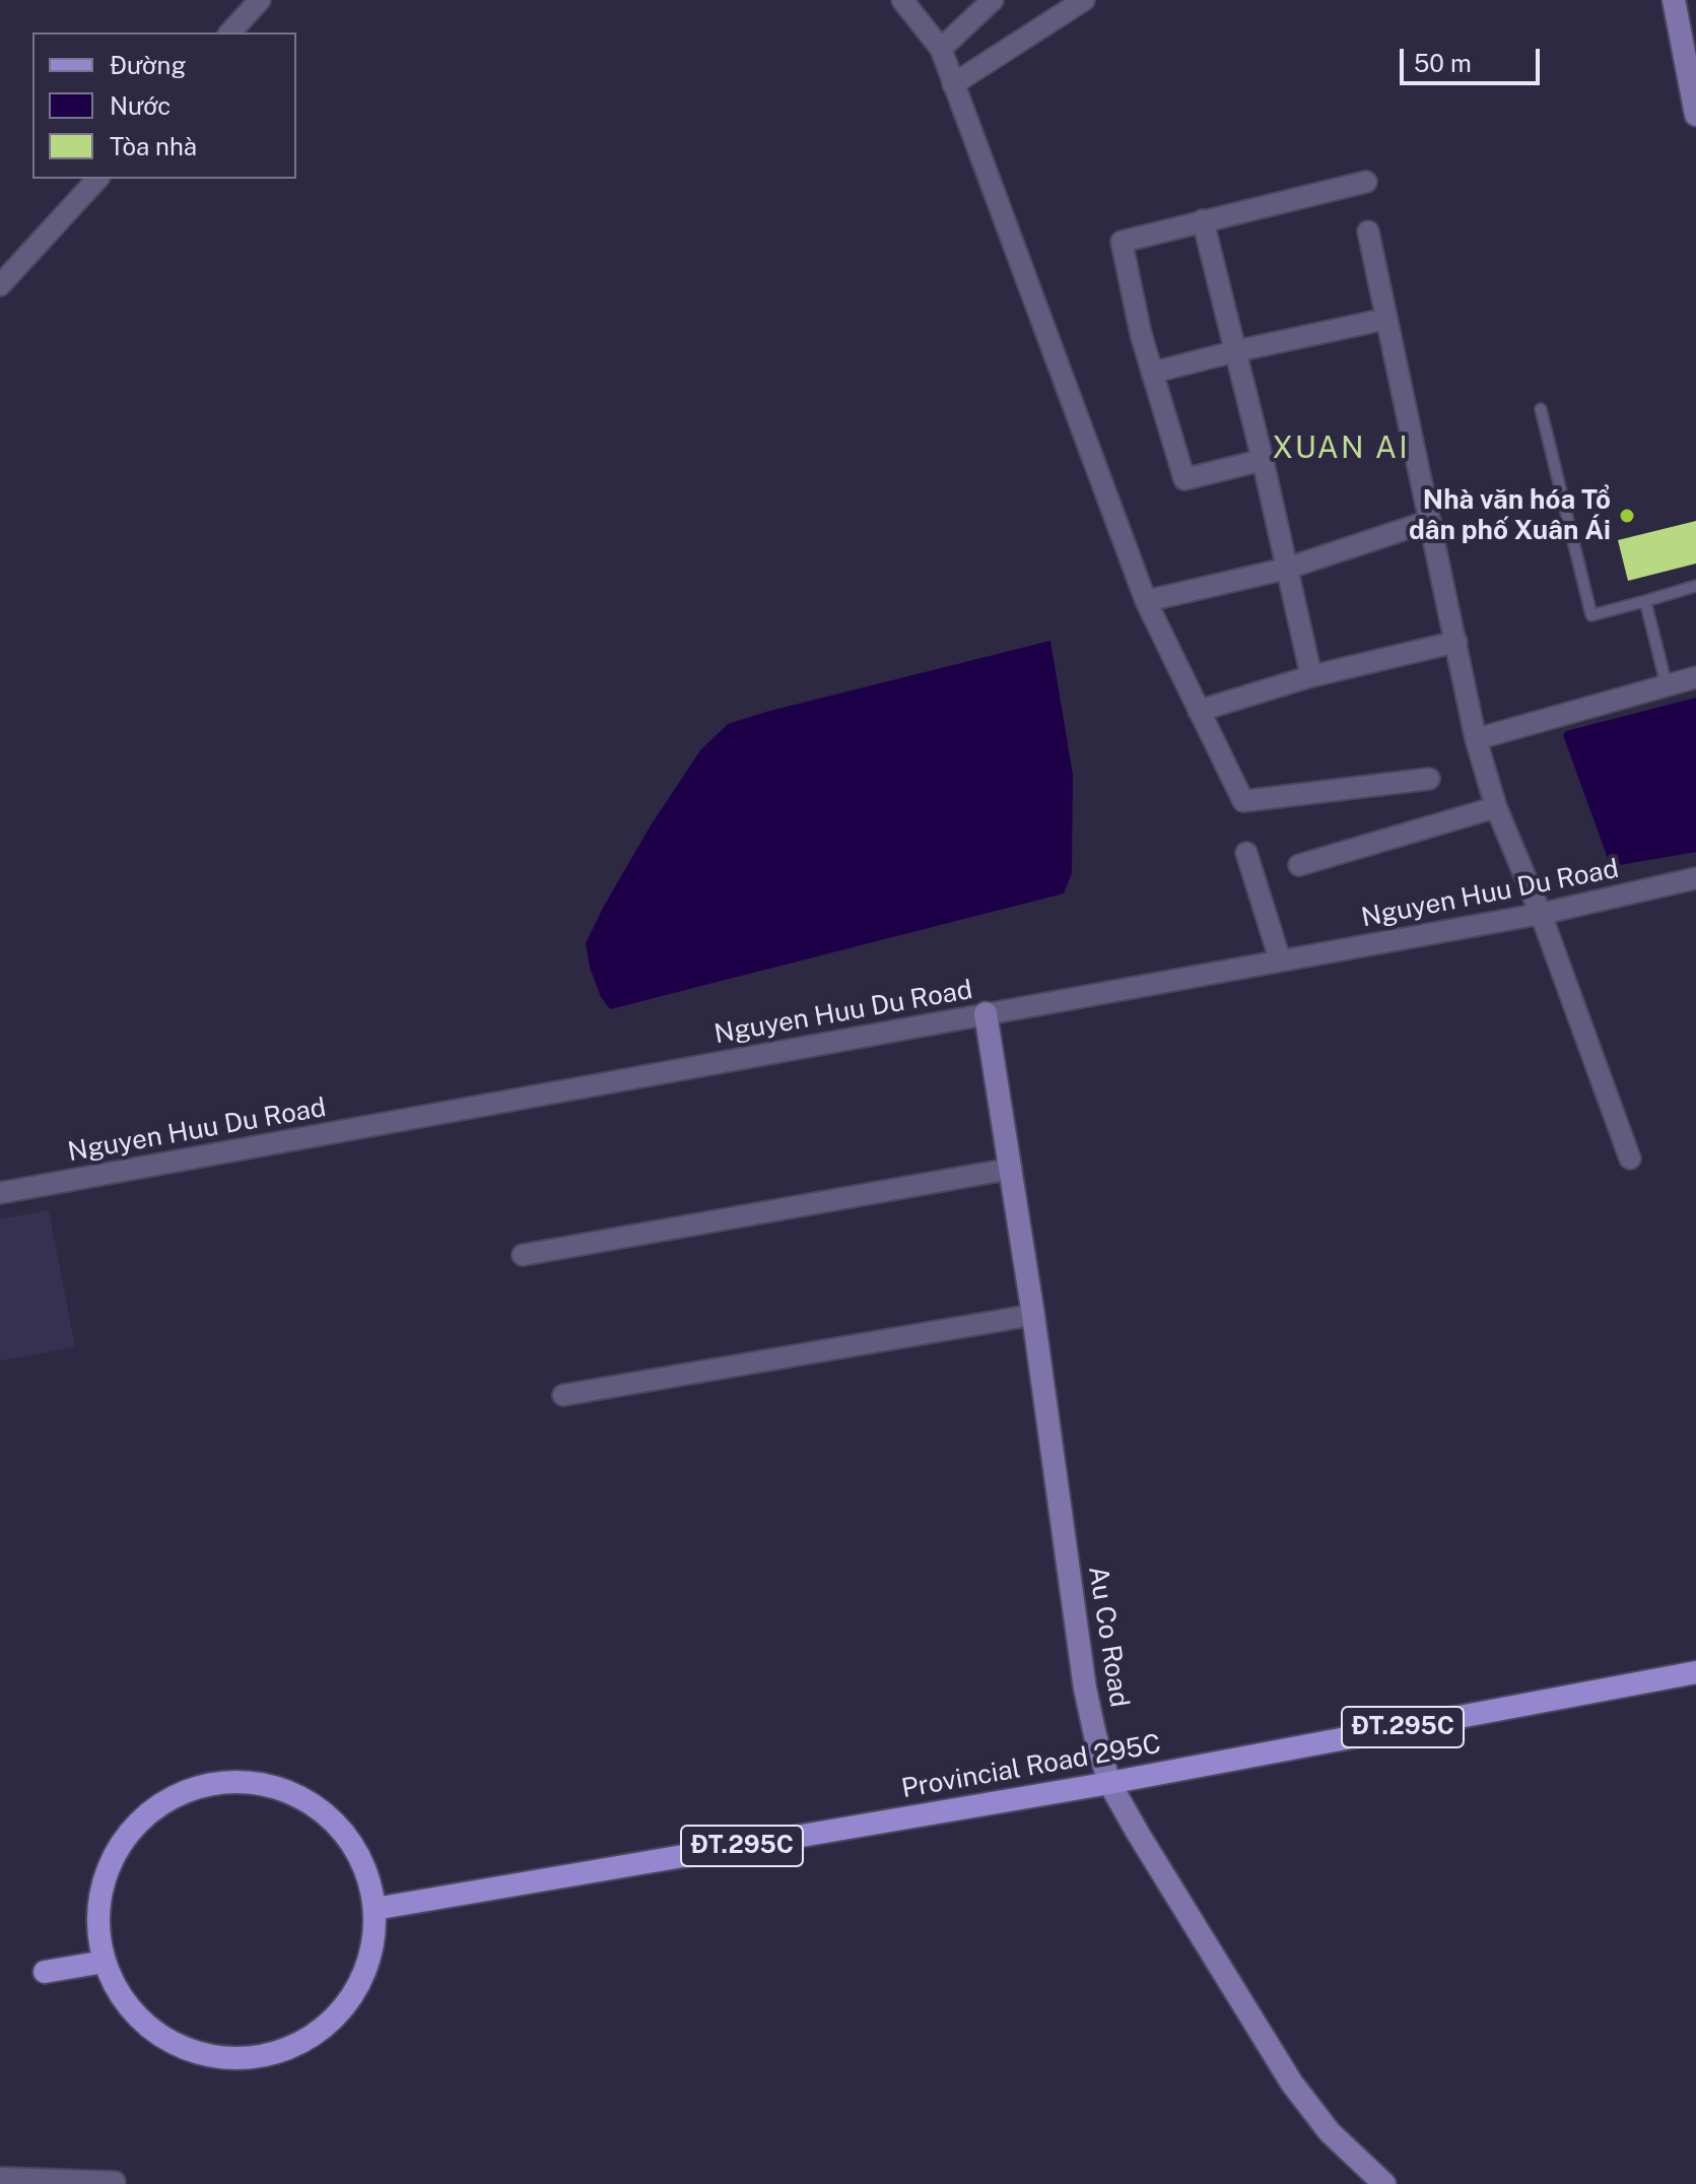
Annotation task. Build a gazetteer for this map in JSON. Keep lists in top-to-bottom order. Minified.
{"streets":{"main road":["Au Co Road","ĐT.295C","Provincial Road 295C"],"street":["Nguyen Huu Du Road"]},"crossings":[["Nguyen Huu Du Road","Au Co Road"],["Au Co Road","Provincial Road 295C"]],"districts":["XUAN AI"],"places":["Nhà văn hóa Tổ dân phố Xuân Ái"],"legend":["Đường","Nước","Tòa nhà"],"scale_bar":"50 m"}
